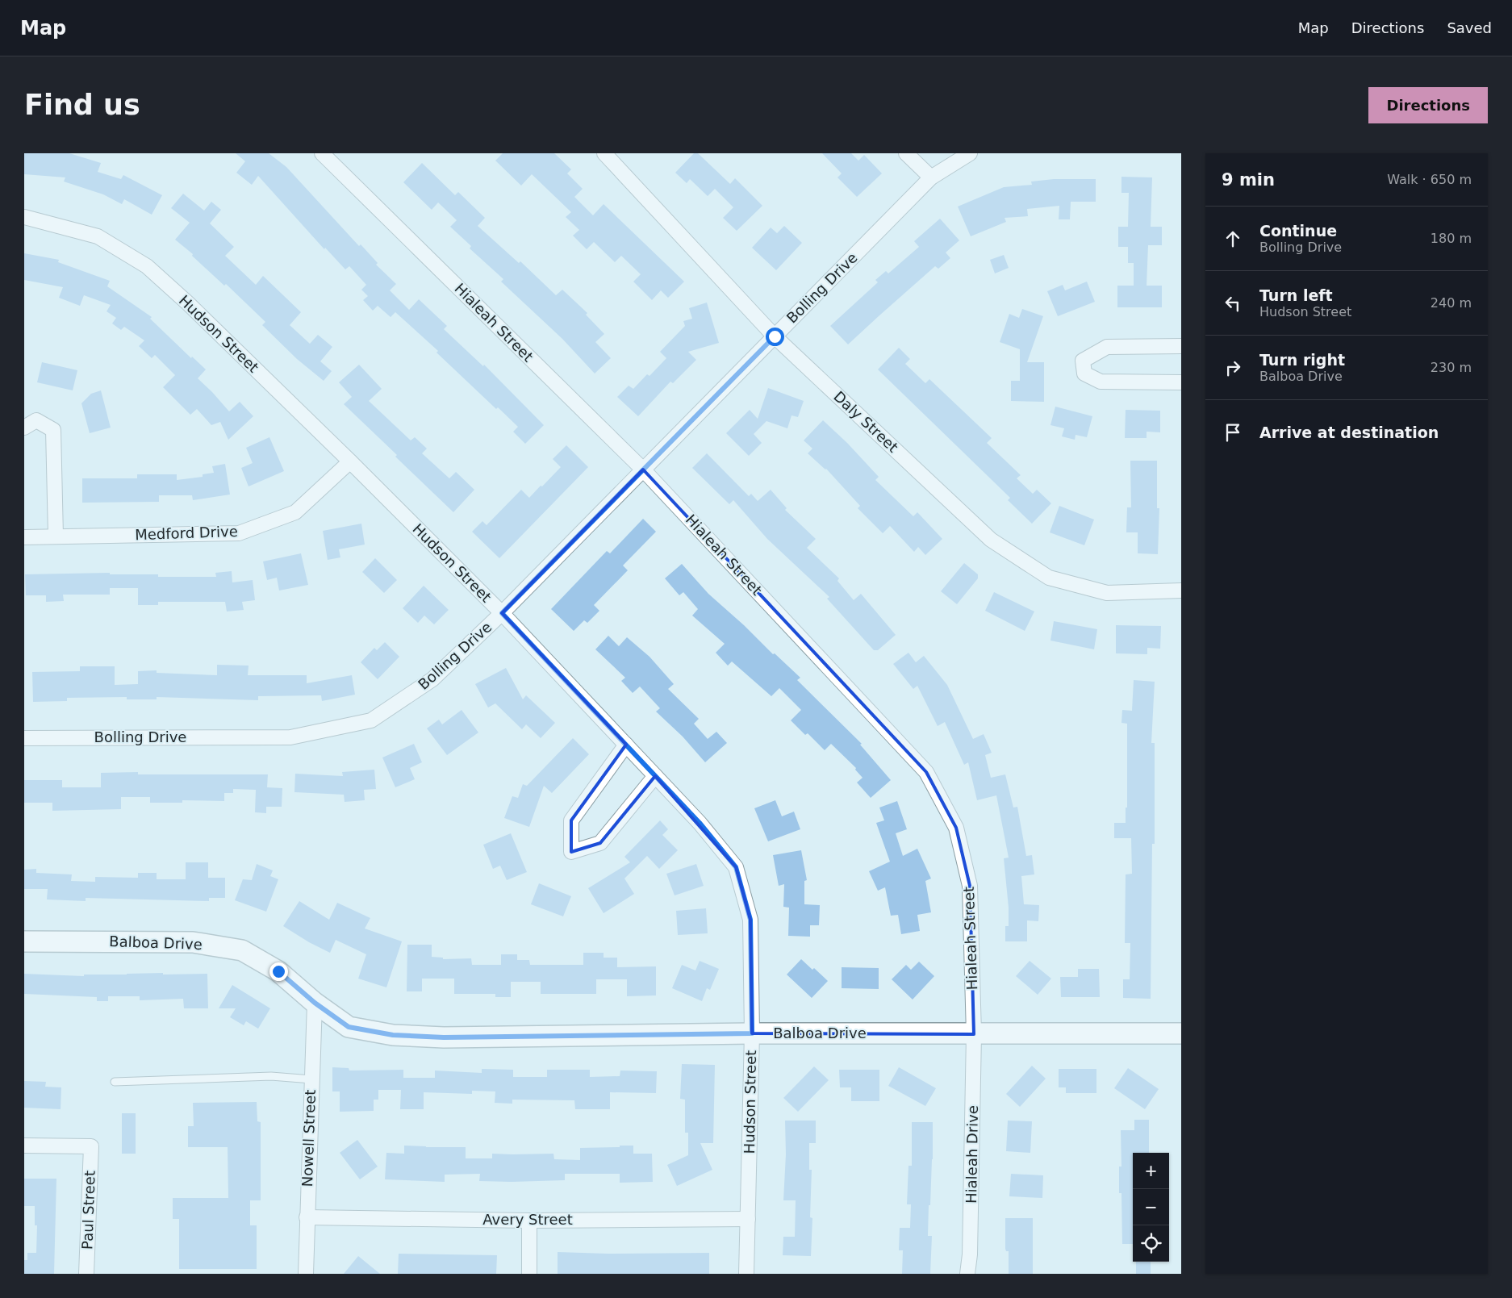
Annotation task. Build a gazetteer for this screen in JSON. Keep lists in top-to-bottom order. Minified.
{"streets":{"street":["Bolling Drive","Hialeah Street","Hudson Street","Daly Street","Medford Drive","Balboa Drive","Nowell Street","Hialeah Drive","Paul Street","Avery Street"]},"crossings":[["Bolling Drive","Hialeah Street"],["Bolling Drive","Hudson Street"],["Bolling Drive","Daly Street"],["Hialeah Street","Balboa Drive"],["Hialeah Street","Hialeah Drive"],["Hudson Street","Medford Drive"],["Hudson Street","Balboa Drive"],["Hudson Street","Avery Street"],["Balboa Drive","Nowell Street"],["Balboa Drive","Hialeah Drive"],["Nowell Street","Avery Street"]],"page":{"header":"Map","nav":["Map","Directions","Saved"],"buttons":"Directions","title":"Find us","heading":["9 min","Walk · 650 m"],"list":[["Continue","Bolling Drive","180 m"],["Turn left","Hudson Street","240 m"],["Turn right","Balboa Drive","230 m"],"Arrive at destination"],"map_buttons":["+","−"]}}
